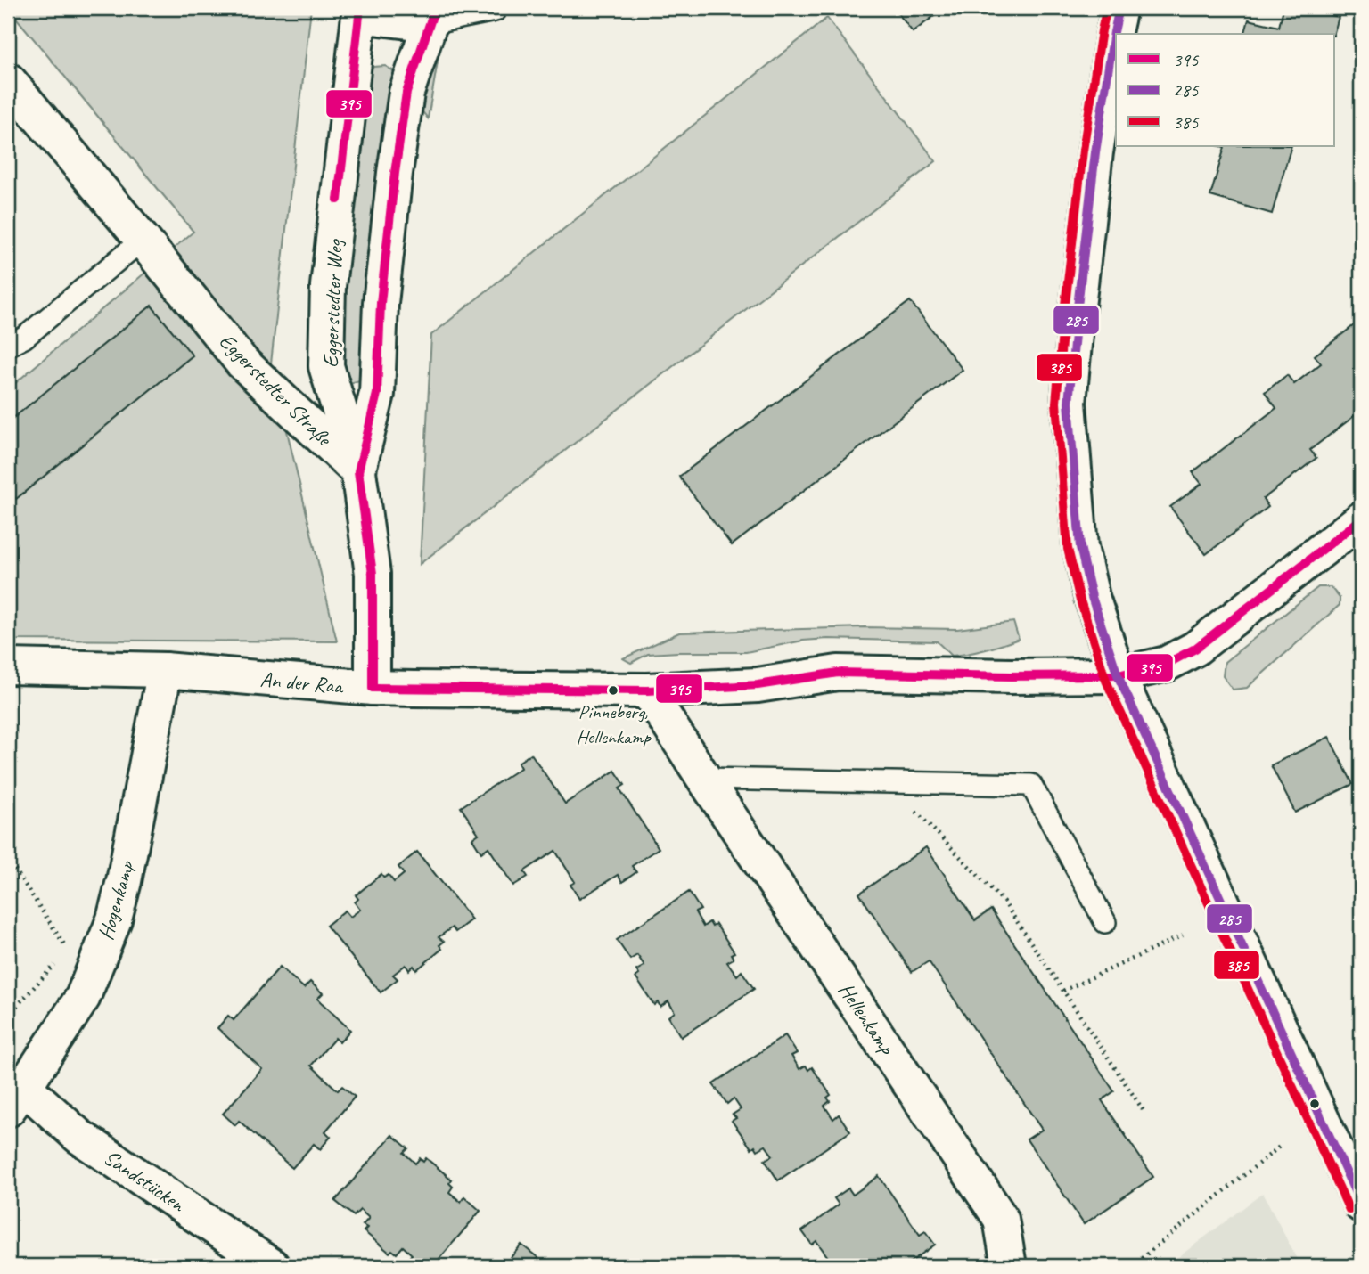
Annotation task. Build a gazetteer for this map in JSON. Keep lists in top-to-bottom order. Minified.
{"streets":{"street":["Eggerstedter Weg","Eggerstedter Straße","An der Raa","Hogenkamp","Hellenkamp","Sandstücken"]},"crossings":[["Eggerstedter Weg","Eggerstedter Straße"],["An der Raa","Hogenkamp"],["An der Raa","Hellenkamp"],["Hogenkamp","Sandstücken"]],"places":["Pinneberg, Hellenkamp"],"lines":["transit line 395","transit line 285","transit line 385"],"legend":["395","285","385"]}
